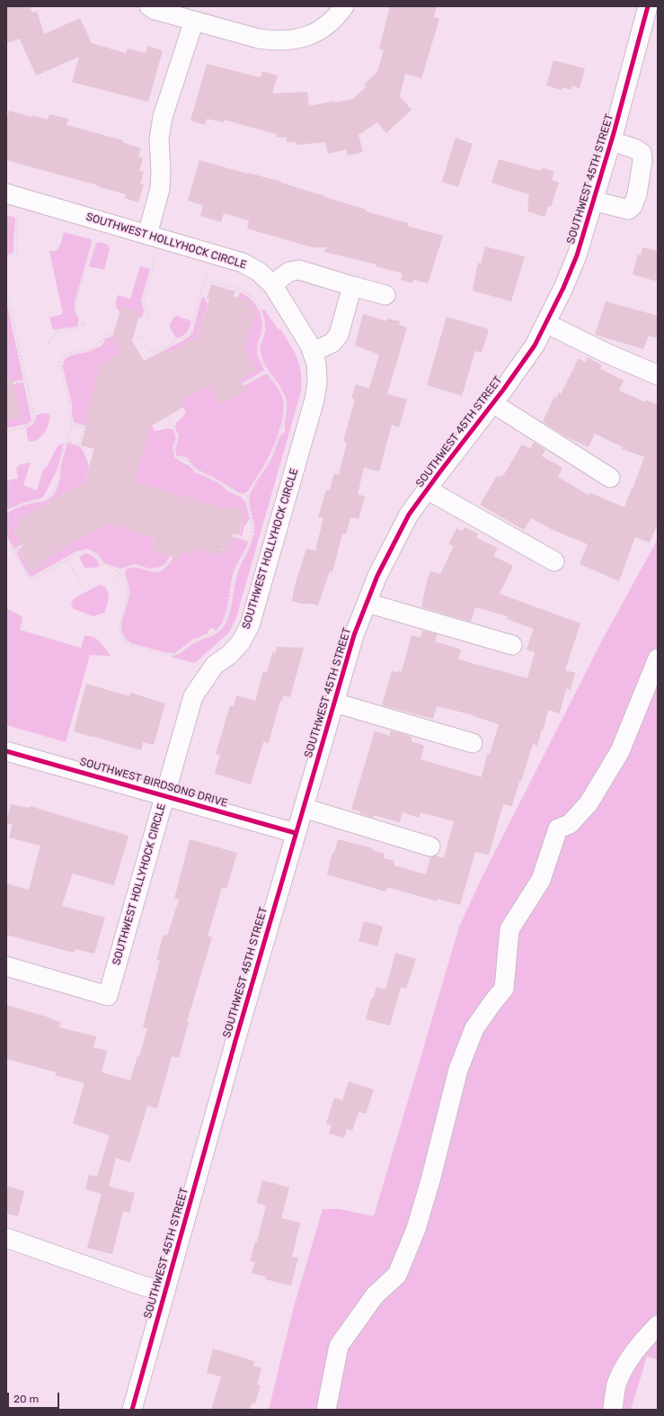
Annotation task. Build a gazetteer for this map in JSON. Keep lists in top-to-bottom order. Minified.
{"streets":{"street":["SOUTHWEST 45TH STREET","SOUTHWEST HOLLYHOCK CIRCLE","SOUTHWEST BIRDSONG DRIVE"]},"crossings":[["SOUTHWEST 45TH STREET","SOUTHWEST BIRDSONG DRIVE"],["SOUTHWEST HOLLYHOCK CIRCLE","SOUTHWEST BIRDSONG DRIVE"]],"scale_bar":"20 m"}
